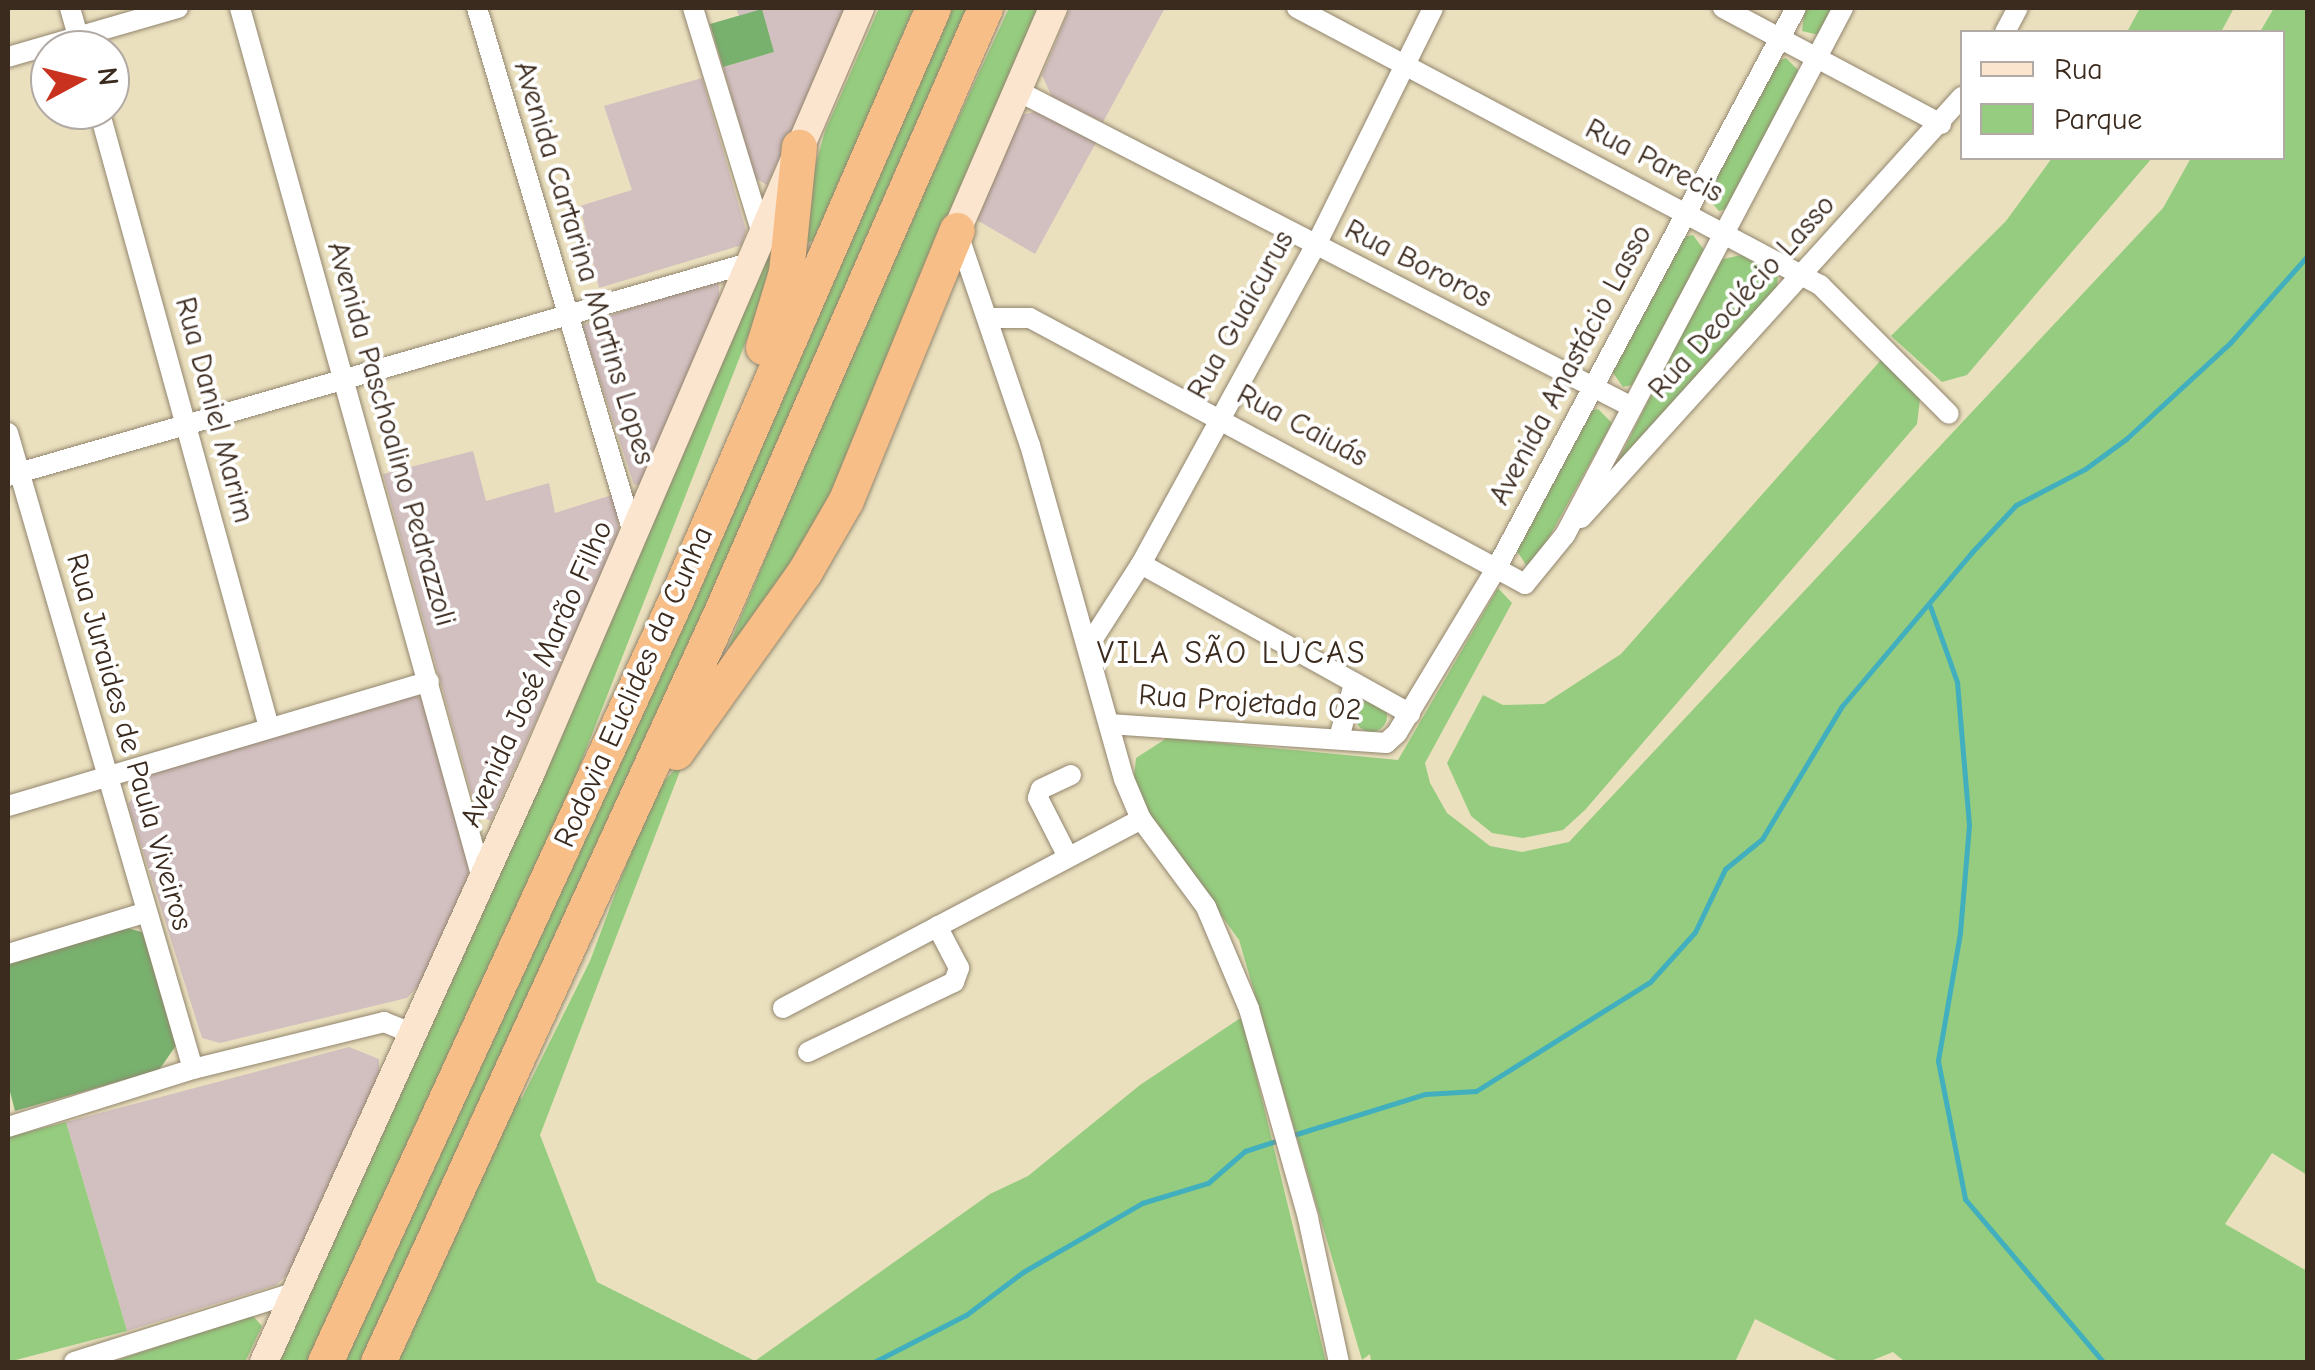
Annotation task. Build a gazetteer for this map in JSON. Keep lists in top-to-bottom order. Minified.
{"streets":{"highway":["Rodovia Euclides da Cunha"],"main road":["Avenida José Marão Filho"],"street":["Rua Parecis","Avenida Cartarina Martins Lopes","Rua Bororos","Rua Deoclécio Lasso","Rua Guaicurus","Avenida Anastácio Lasso","Rua Daniel Marim","Rua Caiuás","Avenida Paschoalino Pedrazzoli","Rua Projetada 02","Rua Juraides de Paula Viveiros"]},"crossings":[["Rua Parecis","Rua Deoclécio Lasso"],["Rua Parecis","Rua Guaicurus"],["Rua Parecis","Avenida Anastácio Lasso"],["Avenida Cartarina Martins Lopes","Avenida José Marão Filho"],["Rua Bororos","Rua Guaicurus"],["Rua Bororos","Avenida Anastácio Lasso"],["Rua Deoclécio Lasso","Rua Caiuás"],["Rua Guaicurus","Rua Caiuás"],["Avenida Anastácio Lasso","Rua Caiuás"],["Avenida Anastácio Lasso","Rua Projetada 02"],["Avenida Paschoalino Pedrazzoli","Avenida José Marão Filho"]],"districts":["VILA SÃO LUCAS"],"legend":["Rua","Parque"],"north":"right"}
